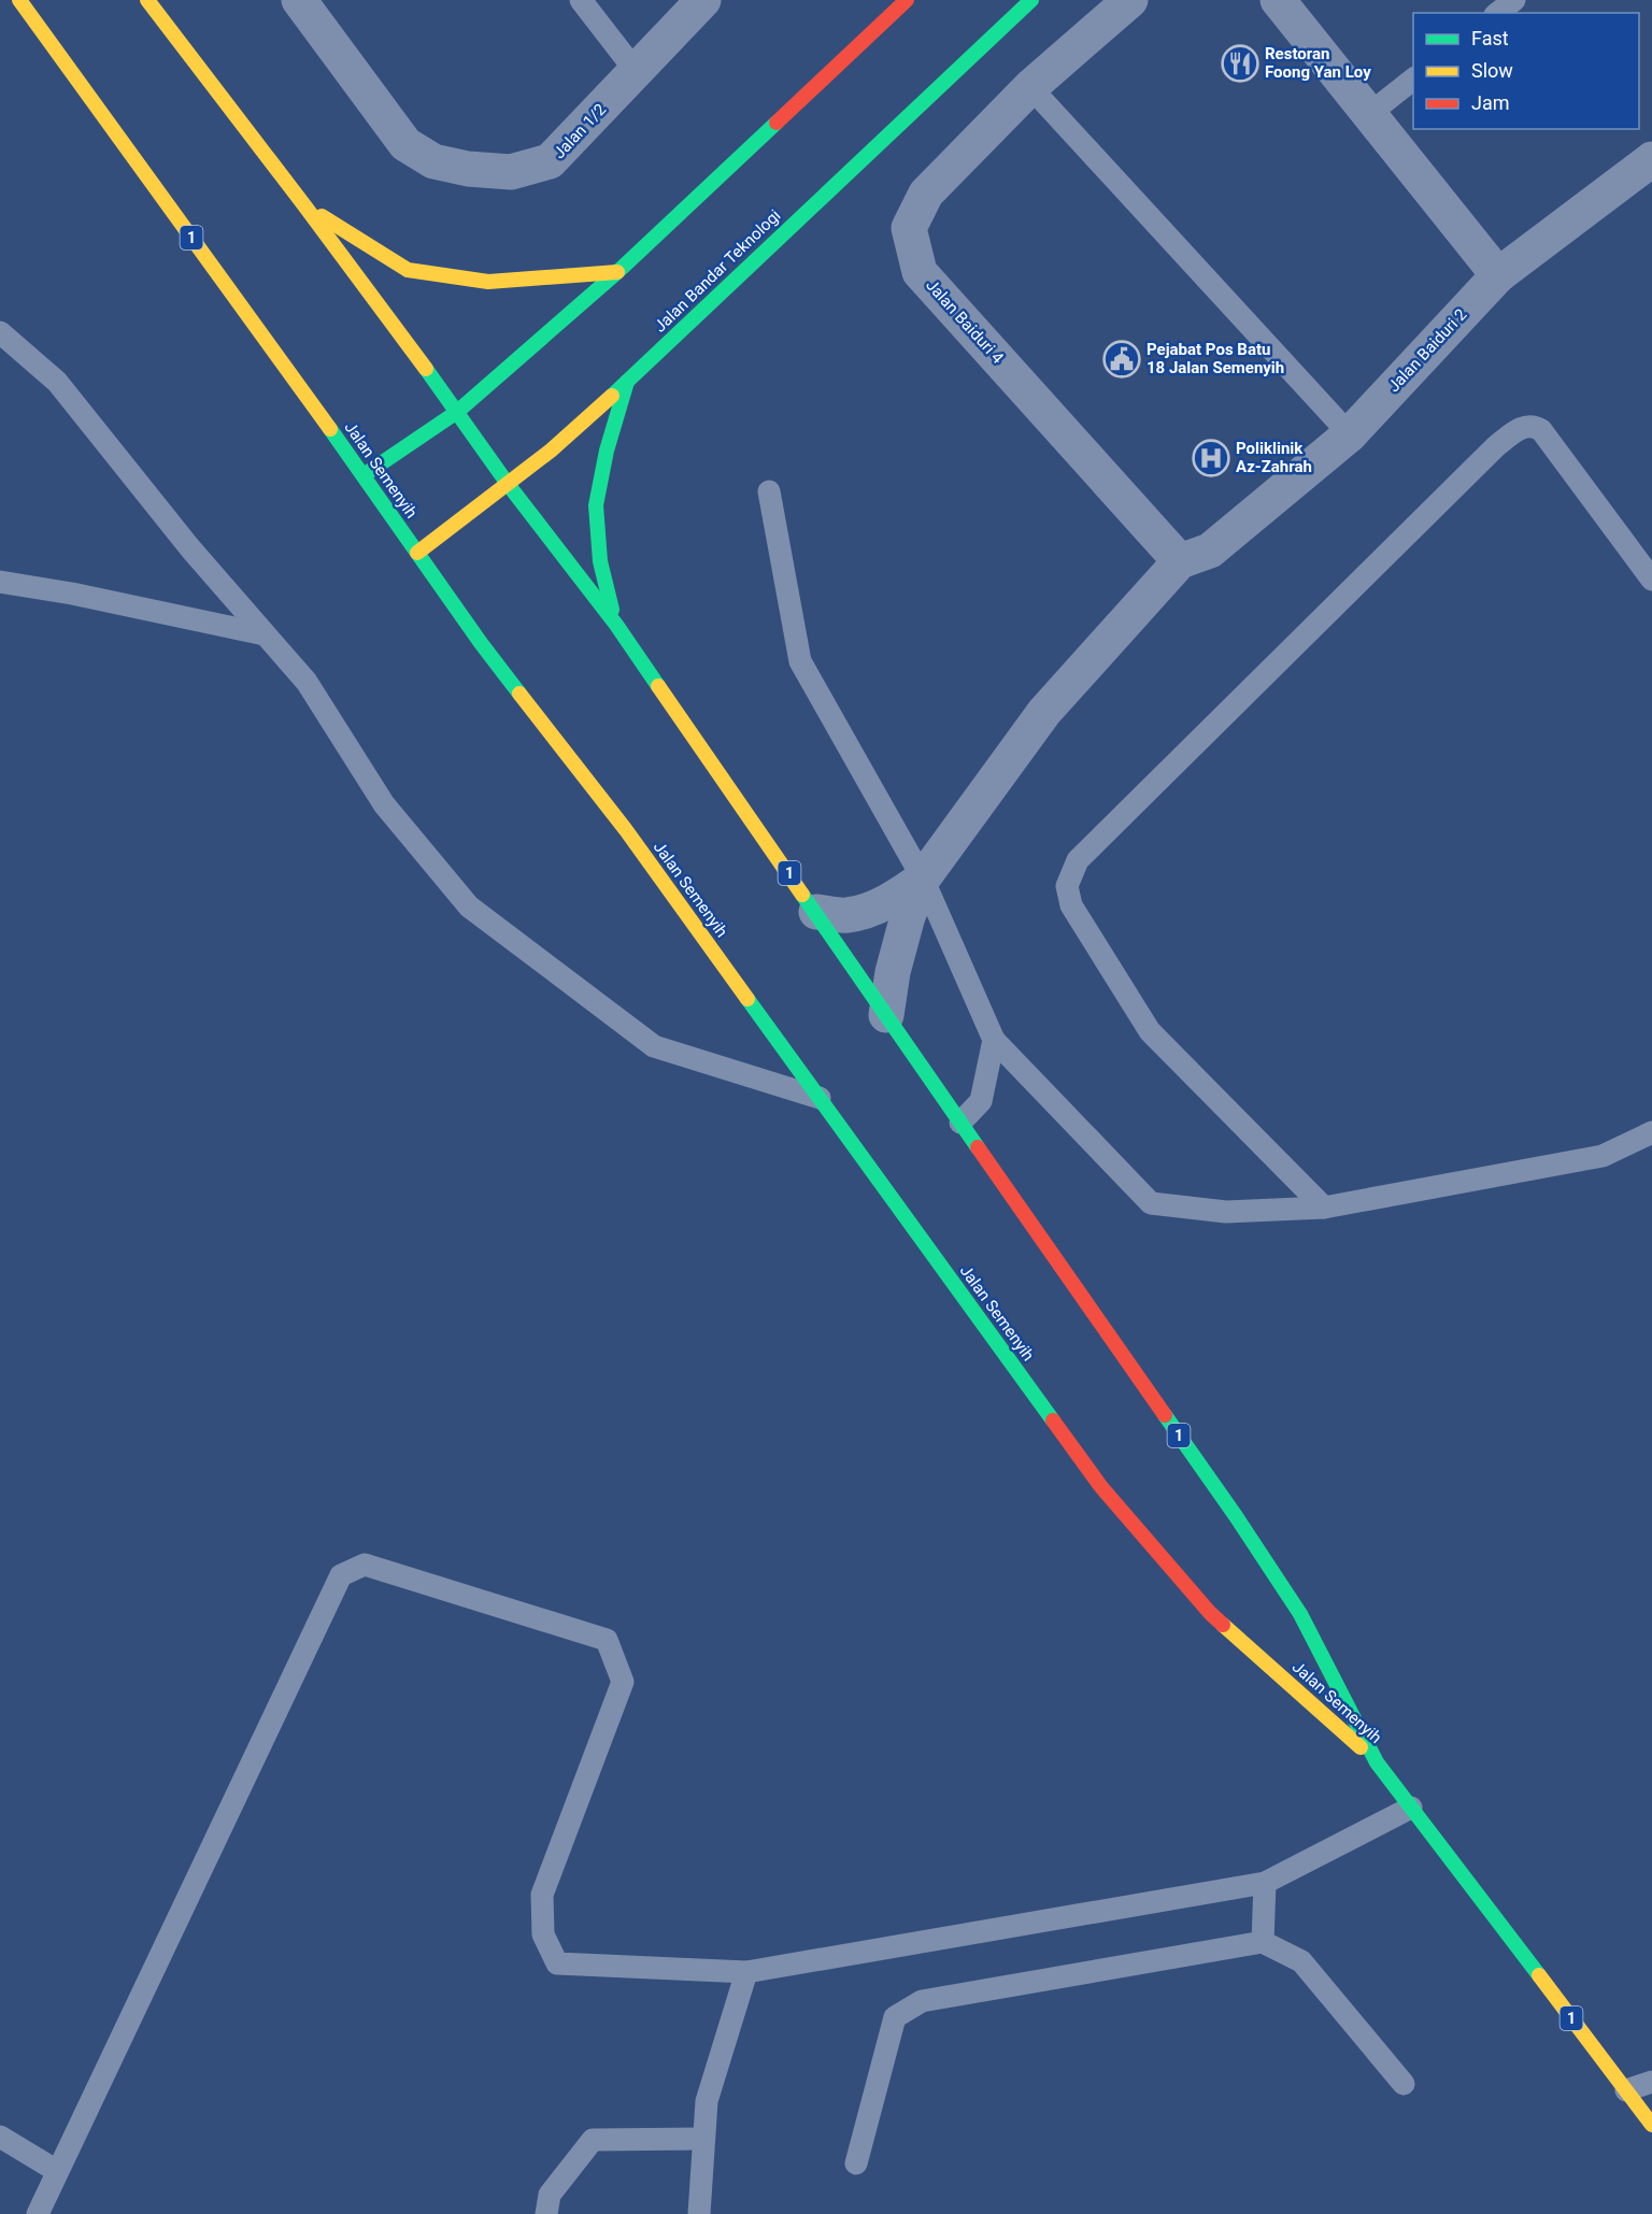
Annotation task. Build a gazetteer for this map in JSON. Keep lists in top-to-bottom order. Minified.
{"streets":{"main road":["1","Jalan Bandar Teknologi","Jalan Semenyih"],"street":["Jalan 1/2","Jalan Baiduri 4","Jalan Baiduri 2"]},"crossings":[["Jalan Bandar Teknologi","Jalan Semenyih"],["Jalan Baiduri 4","Jalan Baiduri 2"]],"places":{"restaurant":["Restoran Foong Yan Loy"],"public building":["Pejabat Pos Batu 18 Jalan Semenyih"],"hospital":["Poliklinik Az-Zahrah"]},"legend":["Fast","Slow","Jam"]}
